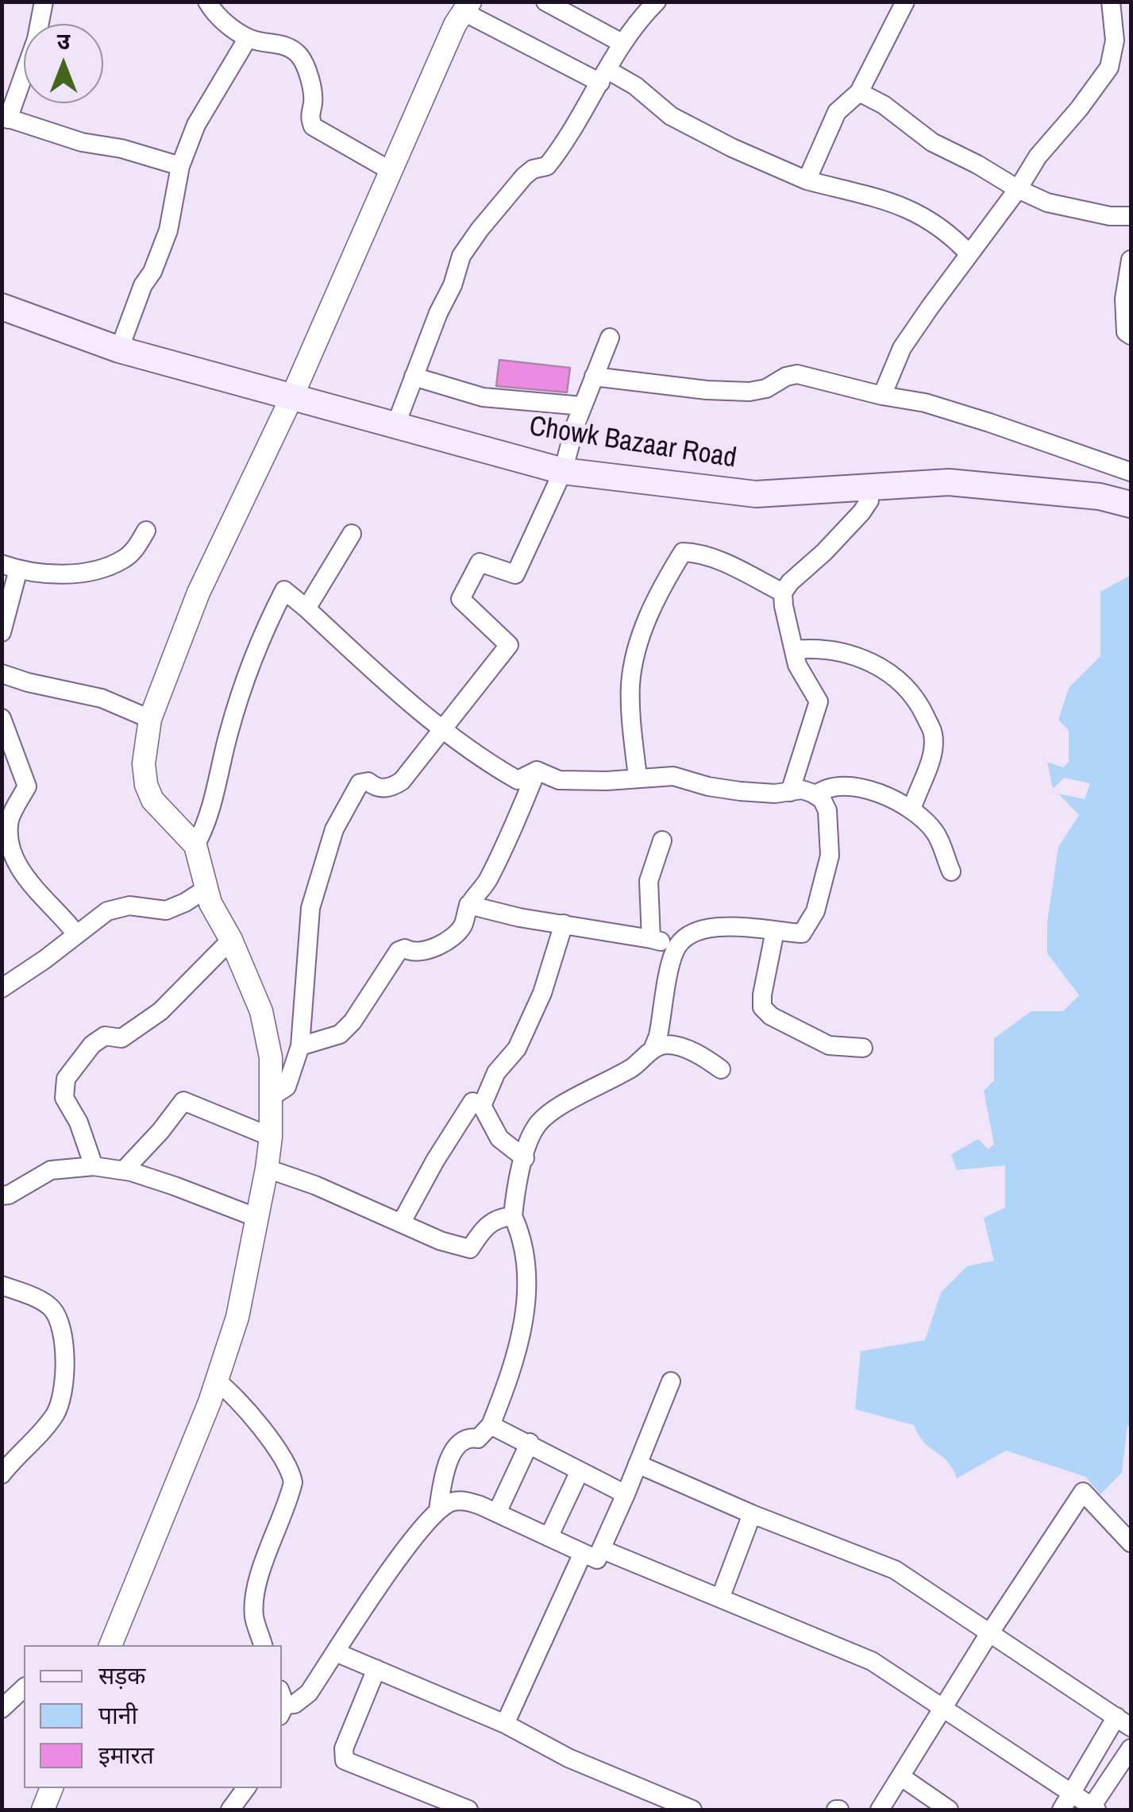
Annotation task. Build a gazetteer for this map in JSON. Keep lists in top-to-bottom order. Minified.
{"streets":{"main road":["Chowk Bazaar Road"]},"legend":["सड़क","पानी","इमारत"],"north":"top"}
